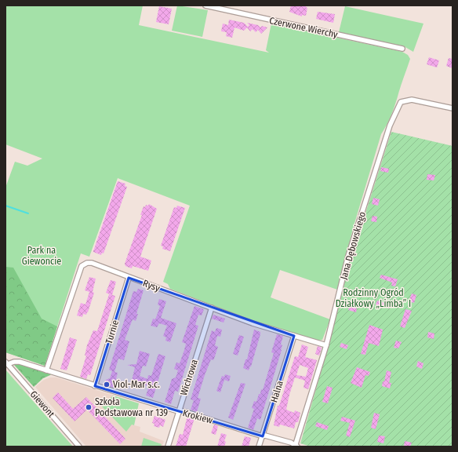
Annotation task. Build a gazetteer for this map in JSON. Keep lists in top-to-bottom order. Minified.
{"streets":{"street":["Czerwone Wierchy","Jana Dębowskiego","Rysy","Turnie","Wichrowa","Halna","Giewont","Krokiew"]},"crossings":[["Jana Dębowskiego","Rysy"],["Jana Dębowskiego","Krokiew"],["Rysy","Turnie"],["Rysy","Wichrowa"],["Rysy","Halna"],["Rysy","Krokiew"],["Turnie","Krokiew"],["Wichrowa","Krokiew"],["Halna","Krokiew"],["Giewont","Krokiew"]],"parks":["Park na Giewoncie","Rodzinny Ogród Działkowy „Limba” I"],"places":["Viol-Mar s.c.","Szkoła Podstawowa nr 139"]}
